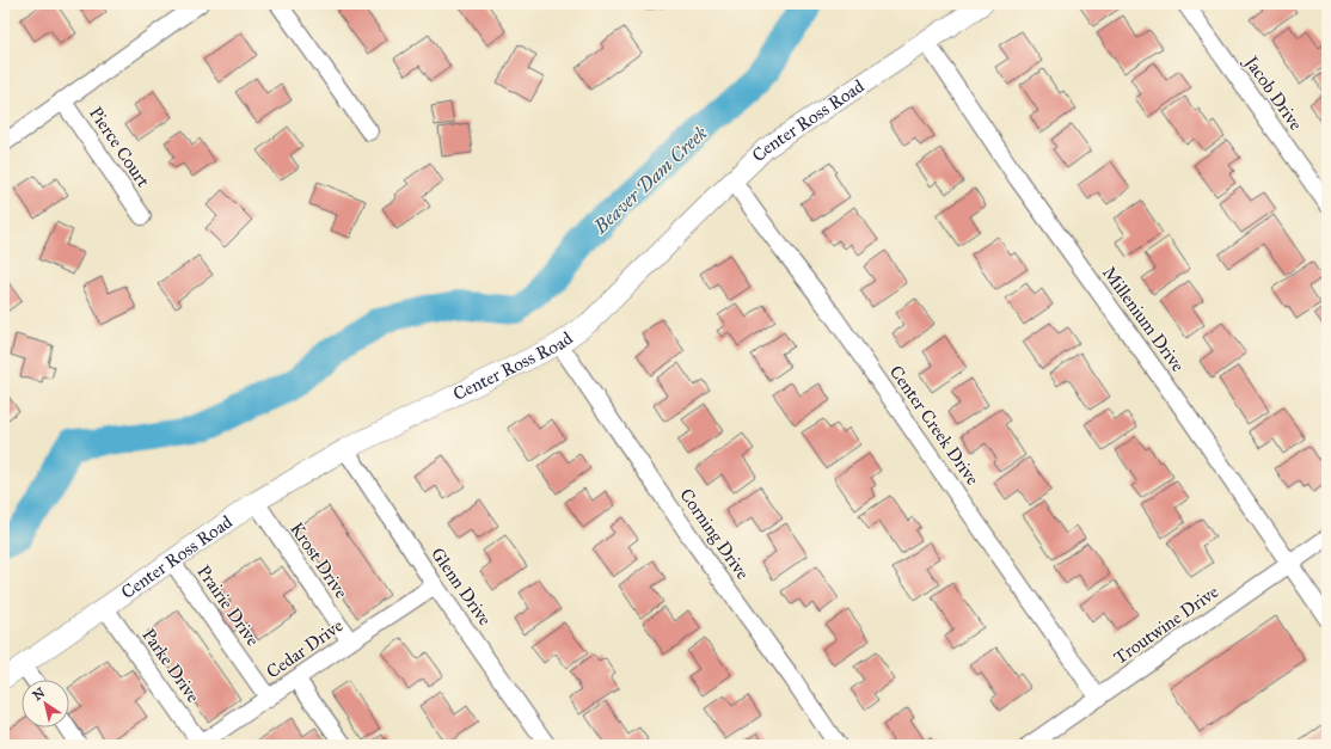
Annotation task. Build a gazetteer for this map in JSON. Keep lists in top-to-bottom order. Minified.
{"streets":{"street":["Jacob Drive","Center Ross Road","Pierce Court","Millenium Drive","Center Creek Drive","Corning Drive","Krost Drive","Glenn Drive","Prairie Drive","Troutwine Drive","Cedar Drive","Parke Drive"]},"crossings":[["Center Ross Road","Millenium Drive"],["Center Ross Road","Center Creek Drive"],["Center Ross Road","Corning Drive"],["Center Ross Road","Krost Drive"],["Center Ross Road","Glenn Drive"],["Center Ross Road","Prairie Drive"],["Center Ross Road","Parke Drive"],["Millenium Drive","Troutwine Drive"],["Center Creek Drive","Troutwine Drive"],["Krost Drive","Cedar Drive"],["Glenn Drive","Cedar Drive"],["Prairie Drive","Cedar Drive"],["Cedar Drive","Parke Drive"]],"water":["Beaver Dam Creek"],"north":"top left"}
